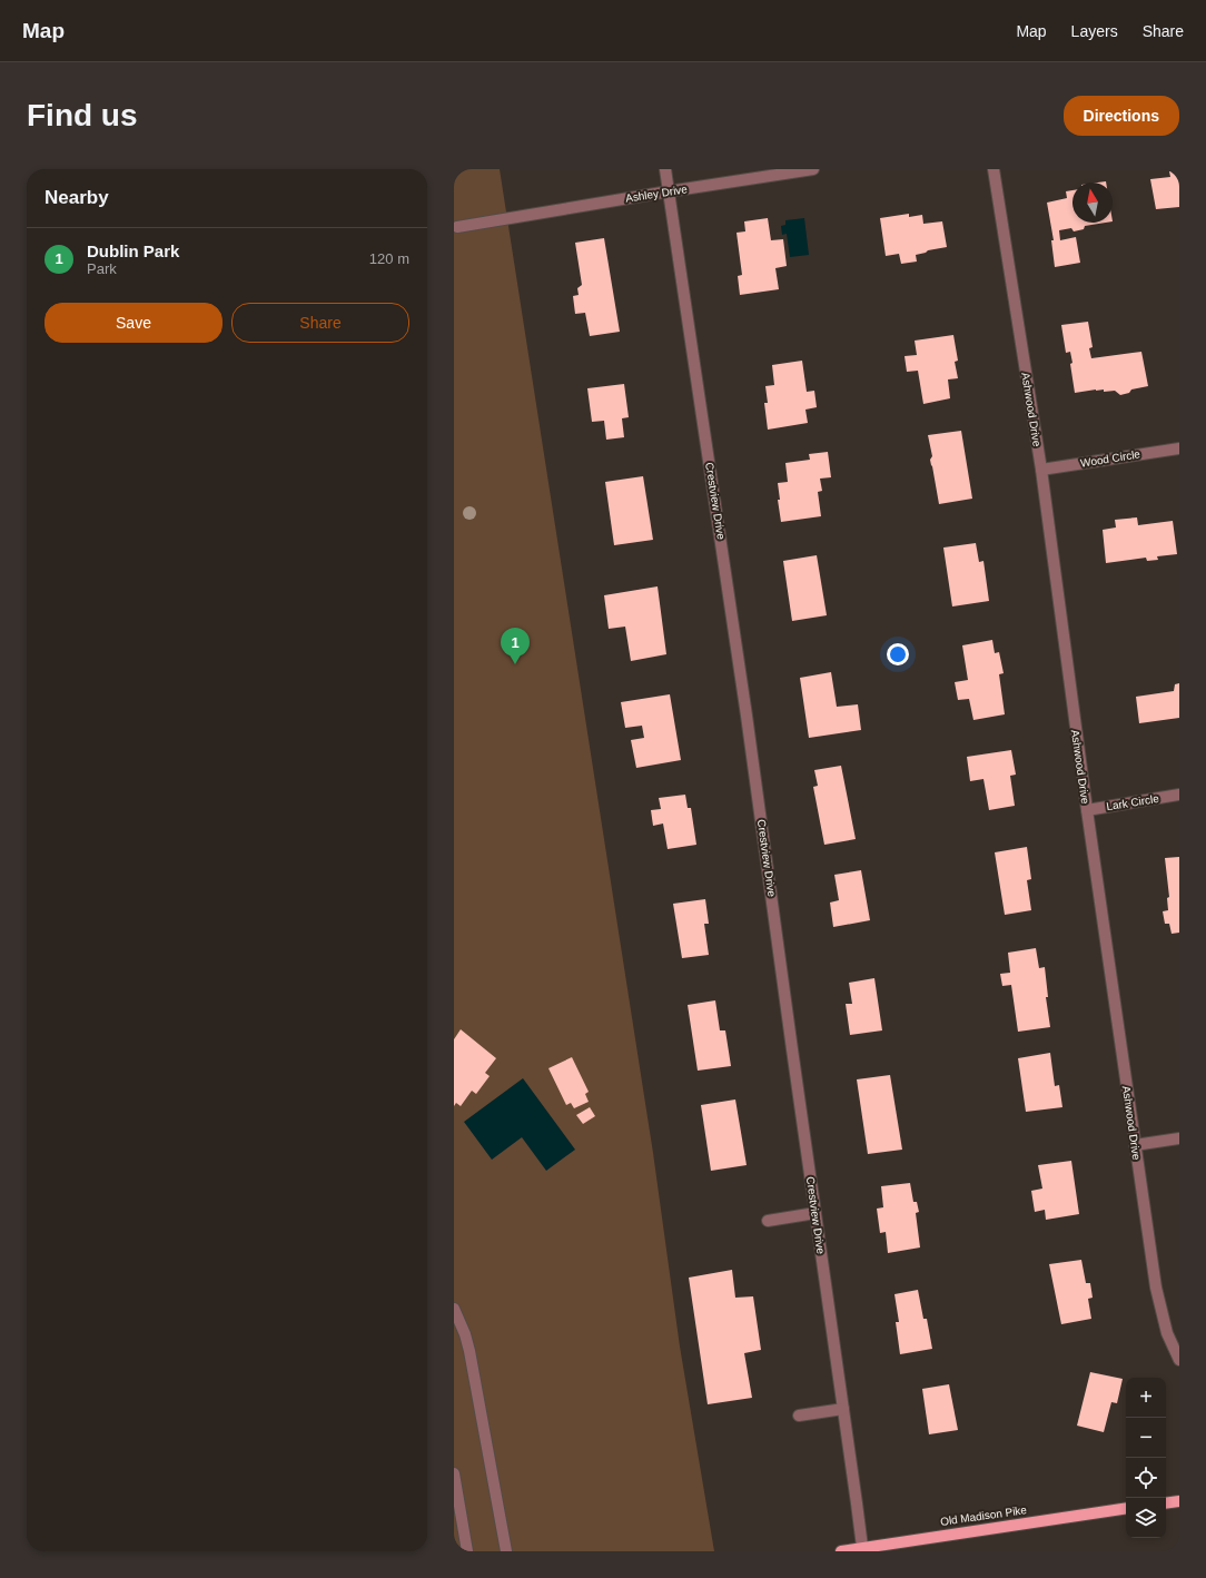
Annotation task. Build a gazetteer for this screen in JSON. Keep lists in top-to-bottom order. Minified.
{"streets":{"main road":["Old Madison Pike"],"street":["Ashley Drive","Ashwood Drive","Wood Circle","Crestview Drive","Lark Circle"]},"crossings":[["Ashley Drive","Crestview Drive"],["Ashwood Drive","Wood Circle"],["Ashwood Drive","Lark Circle"],["Crestview Drive","Old Madison Pike"]],"north":"top","page":{"header":"Map","nav":["Map","Layers","Share"],"buttons":["Directions",["Save","Share"]],"title":"Find us","heading":"Nearby","list":[{"mark":"1","name":"Dublin Park","note":"Park","value":"120 m"}],"pins":"1","map_buttons":["+","−"]}}
